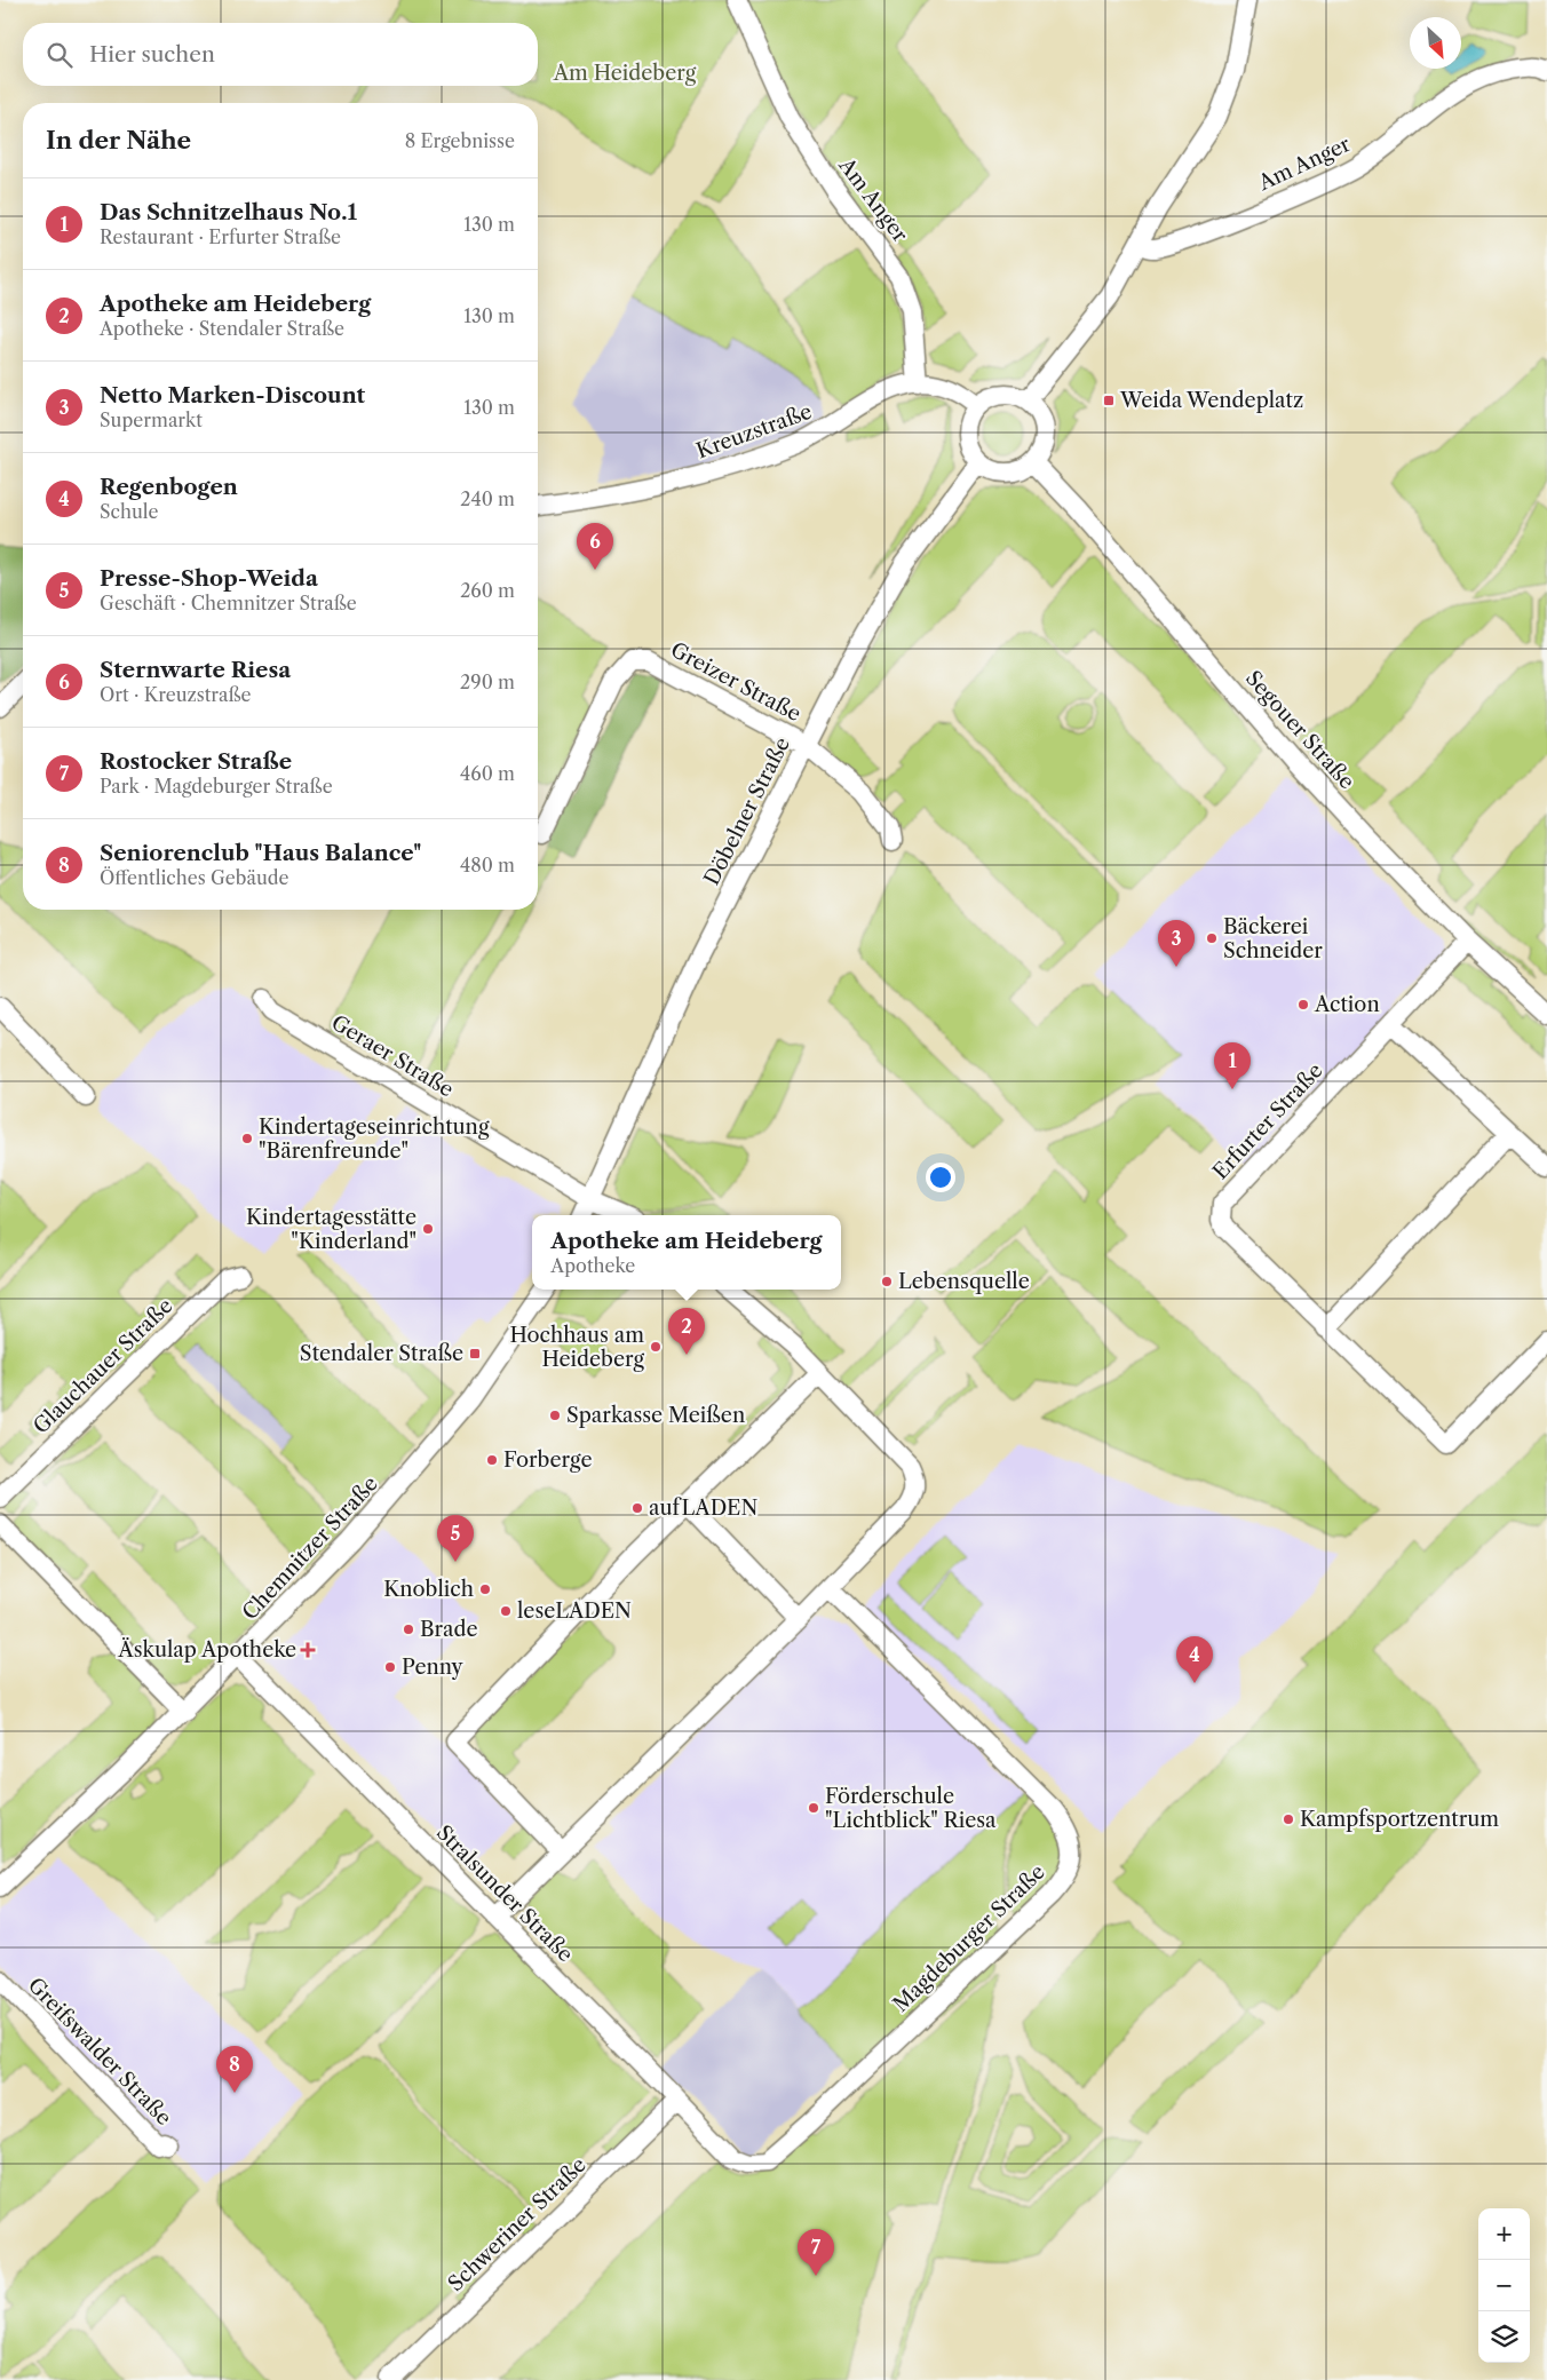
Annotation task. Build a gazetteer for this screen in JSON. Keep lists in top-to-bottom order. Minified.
{"streets":{"street":["Am Anger","Kreuzstraße","Greizer Straße","Segouer Straße","Döbelner Straße","Geraer Straße","Erfurter Straße","Glauchauer Straße","Chemnitzer Straße","Stralsunder Straße","Magdeburger Straße","Greifswalder Straße","Schweriner Straße"]},"crossings":[["Am Anger","Kreuzstraße"],["Kreuzstraße","Segouer Straße"],["Kreuzstraße","Döbelner Straße"],["Greizer Straße","Döbelner Straße"],["Segouer Straße","Döbelner Straße"],["Segouer Straße","Erfurter Straße"],["Döbelner Straße","Geraer Straße"],["Chemnitzer Straße","Stralsunder Straße"],["Stralsunder Straße","Magdeburger Straße"],["Stralsunder Straße","Schweriner Straße"]],"parks":["Am Heideberg"],"places":{"transit":["Weida Wendeplatz","Stendaler Straße"],"other":["Bäckerei Schneider","Action","Kindertageseinrichtung \"Bärenfreunde\"","Kindertagesstätte \"Kinderland\"","Lebensquelle","Hochhaus am Heideberg","Sparkasse Meißen","Forberge","aufLADEN","Knoblich","leseLADEN","Brade","Penny","Förderschule \"Lichtblick\" Riesa","Kampfsportzentrum"],"health":["Äskulap Apotheke"]},"north":"bottom right","page":{"search":"Hier suchen","heading":["In der Nähe","8 Ergebnisse"],"list":[{"mark":"1","name":"Das Schnitzelhaus No.1","note":"Restaurant · Erfurter Straße","value":"130 m"},{"mark":"2","name":"Apotheke am Heideberg","note":"Apotheke · Stendaler Straße","value":"130 m"},{"mark":"3","name":"Netto Marken-Discount","note":"Supermarkt","value":"130 m"},{"mark":"4","name":"Regenbogen","note":"Schule","value":"240 m"},{"mark":"5","name":"Presse-Shop-Weida","note":"Geschäft · Chemnitzer Straße","value":"260 m"},{"mark":"6","name":"Sternwarte Riesa","note":"Ort · Kreuzstraße","value":"290 m"},{"mark":"7","name":"Rostocker Straße","note":"Park · Magdeburger Straße","value":"460 m"},{"mark":"8","name":"Seniorenclub \"Haus Balance\"","note":"Öffentliches Gebäude","value":"480 m"}],"pins":["6","3","1","2","5","4","8","7"],"popup":["Apotheke am Heideberg","Apotheke"],"map_buttons":["+","−"]}}
